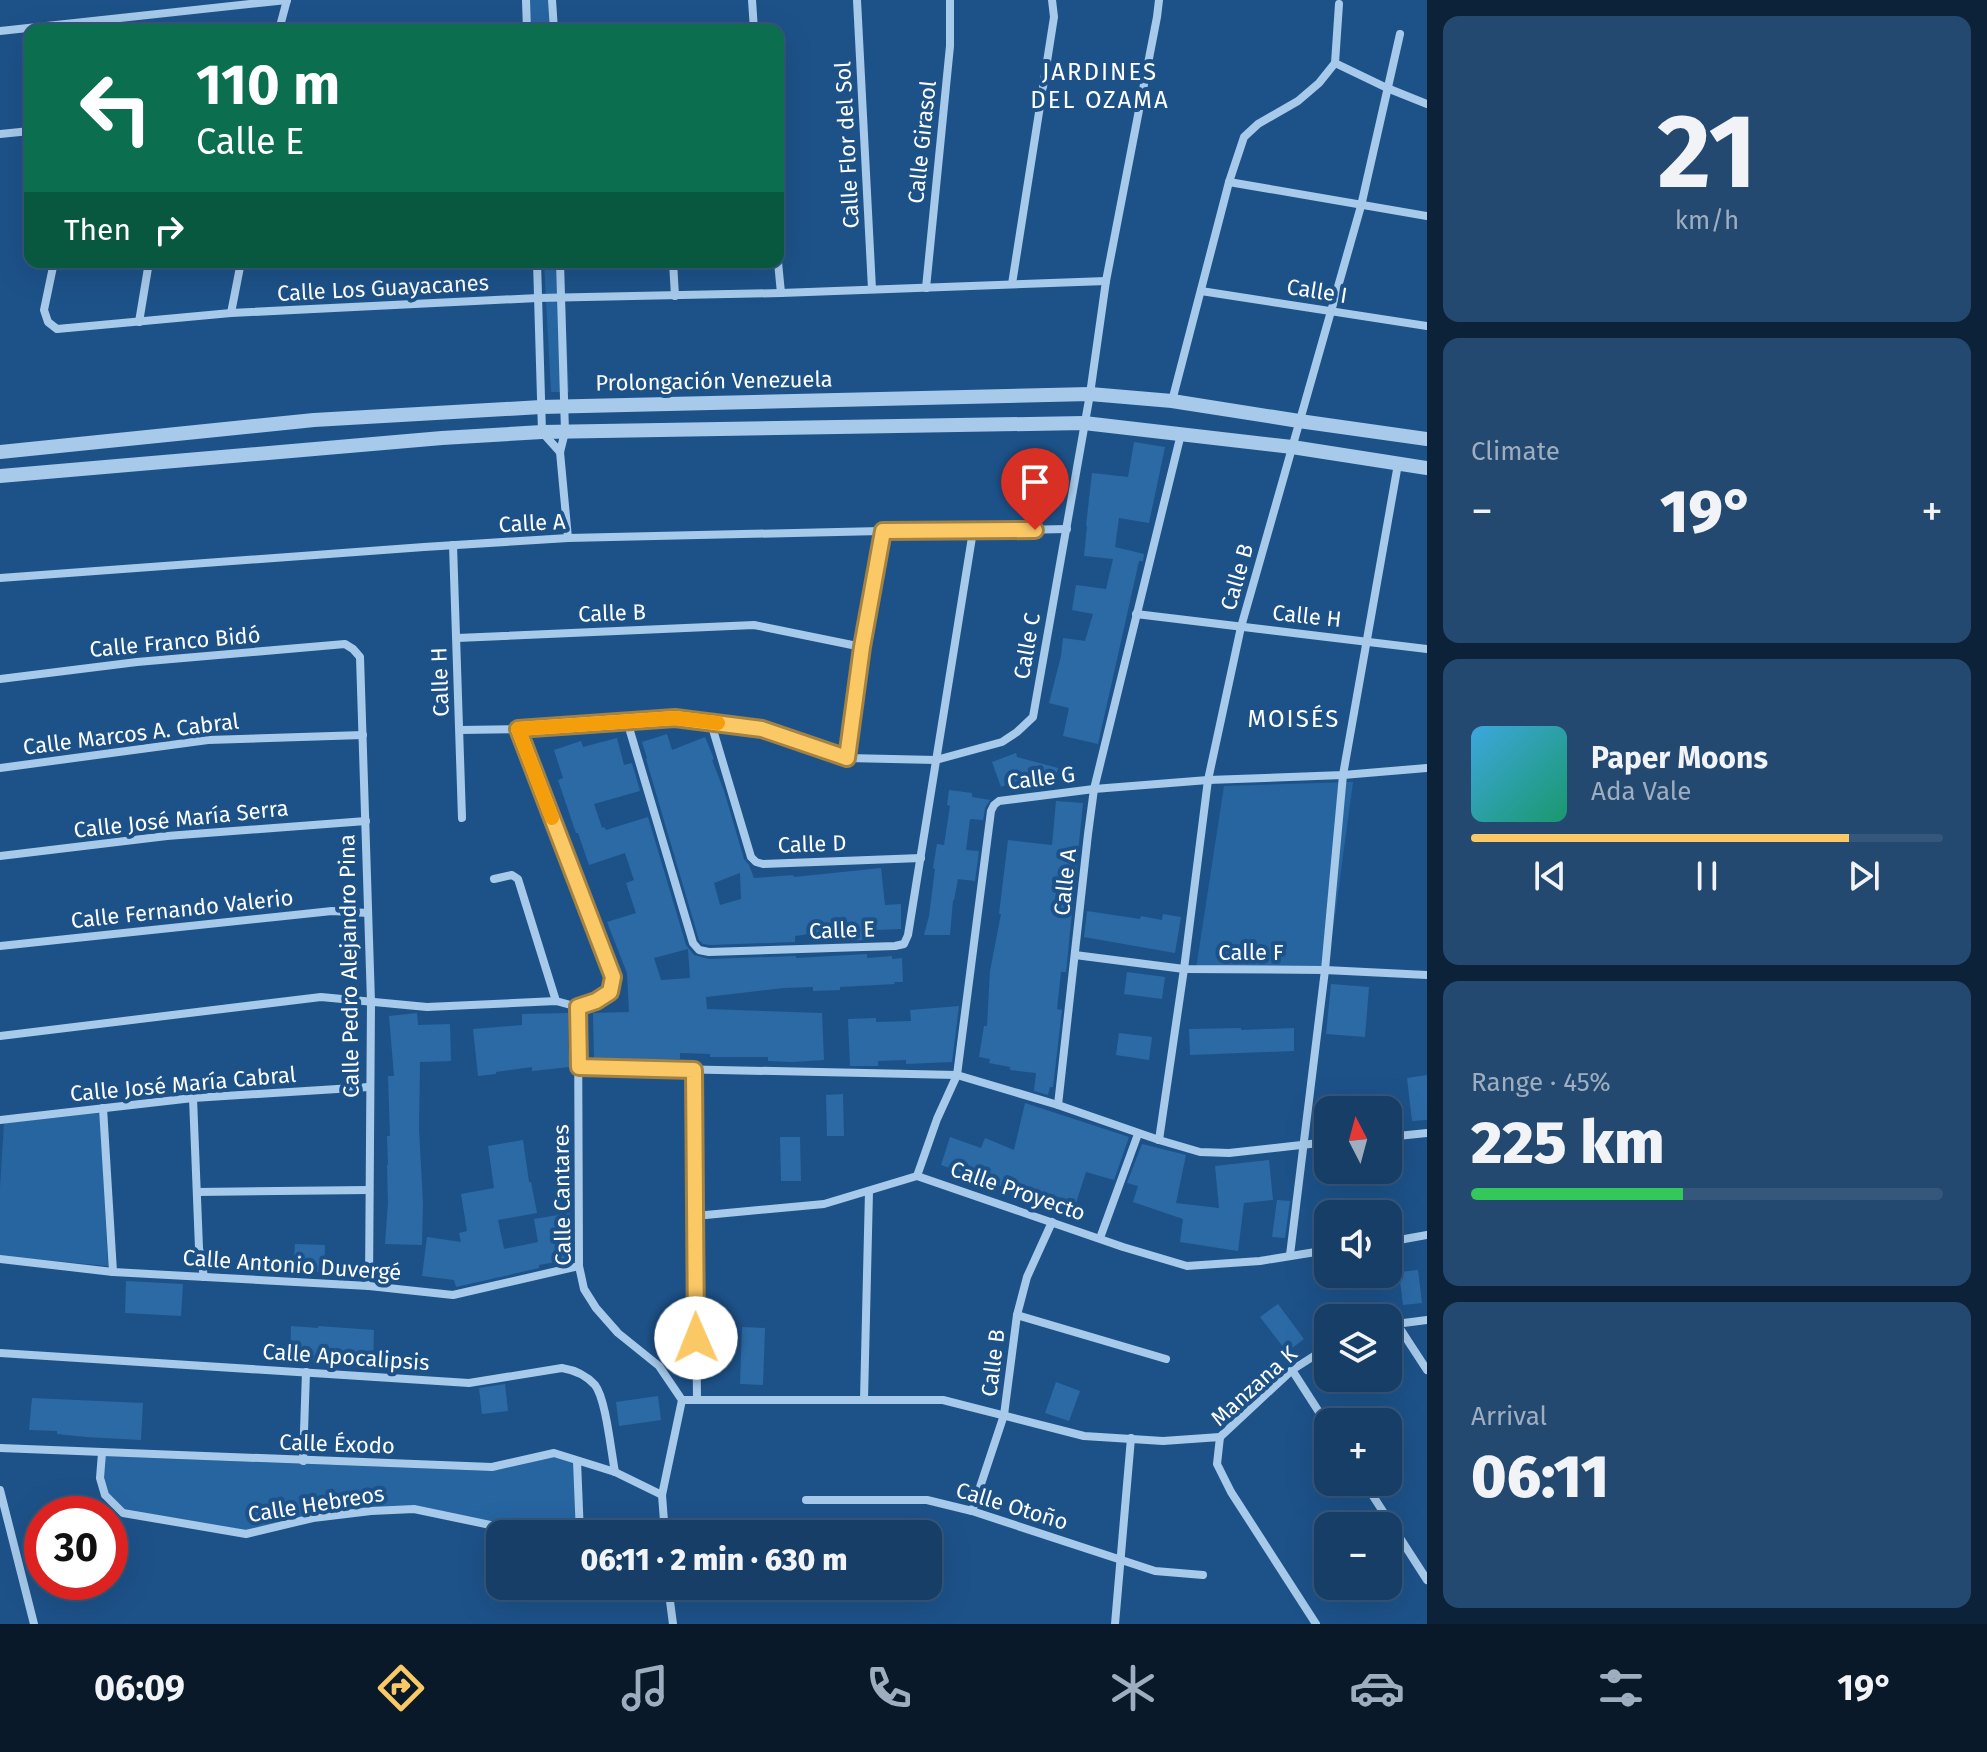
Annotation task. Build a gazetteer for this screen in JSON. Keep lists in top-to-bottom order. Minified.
{"streets":{"street":["Calle Girasol","Calle Flor del Sol","Calle Los Guayacanes","Calle I","Prolongación Venezuela","Calle A","Calle B","Calle H","Calle Franco Bidó","Calle C","Calle Marcos A. Cabral","Calle G","Calle José María Serra","Calle D","Calle Fernando Valerio","Calle E","Calle F","Calle Pedro Alejandro Pina","Calle José María Cabral","Calle Proyecto","Calle Cantares","Calle Antonio Duvergé","Calle Apocalipsis","Manzana K","Calle Éxodo","Calle Hebreos","Calle Otoño"]},"crossings":[["Calle Girasol","Calle Los Guayacanes"],["Calle Flor del Sol","Calle Los Guayacanes"],["Calle Los Guayacanes","Calle C"],["Calle I","Calle B"],["Prolongación Venezuela","Calle B"],["Prolongación Venezuela","Calle C"],["Calle A","Calle H"],["Calle A","Calle C"],["Calle A","Calle G"],["Calle A","Calle E"],["Calle A","Calle F"],["Calle B","Calle H"],["Calle B","Calle G"],["Calle B","Calle F"],["Calle B","Calle Proyecto"],["Calle B","Calle Otoño"],["Calle H","Calle C"],["Calle Franco Bidó","Calle Pedro Alejandro Pina"],["Calle C","Calle D"],["Calle C","Calle E"],["Calle Marcos A. Cabral","Calle Pedro Alejandro Pina"],["Calle G","Calle Proyecto"],["Calle José María Serra","Calle Pedro Alejandro Pina"],["Calle D","Calle E"],["Calle Fernando Valerio","Calle Pedro Alejandro Pina"],["Calle Pedro Alejandro Pina","Calle José María Cabral"],["Calle Pedro Alejandro Pina","Calle Antonio Duvergé"],["Calle Cantares","Calle Antonio Duvergé"],["Calle Apocalipsis","Calle Éxodo"],["Calle Éxodo","Calle Hebreos"]],"districts":["JARDINES DEL OZAMA","MOISÉS"],"north":"top","page":{"tile":[["21","km/h"],"Climate",["Range · 45%","225 km"],["Arrival","06:11"]],"turn":["110 m","Calle E"],"then":"Then","heat":["−","19°","+"],"song":["Paper Moons","Ada Vale"],"map_buttons":["+","−"],"limit":"30","trip":"06:11 · 2 min · 630 m","tabs":["06:09","19°"]}}
